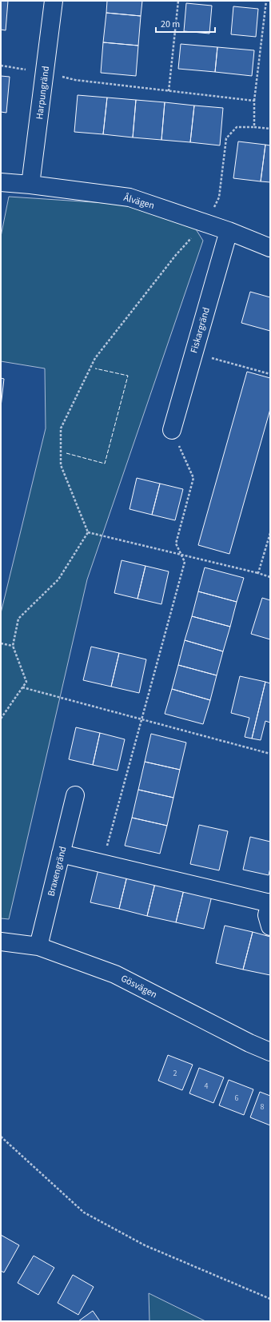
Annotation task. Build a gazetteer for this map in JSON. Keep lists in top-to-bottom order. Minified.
{"streets":{"street":["Harpungränd","Ålvägen","Fiskargränd","Braxengränd","Gösvägen"]},"crossings":[["Harpungränd","Ålvägen"],["Ålvägen","Fiskargränd"],["Braxengränd","Gösvägen"]],"house_numbers":["2","4","6","8"],"scale_bar":"20 m"}
